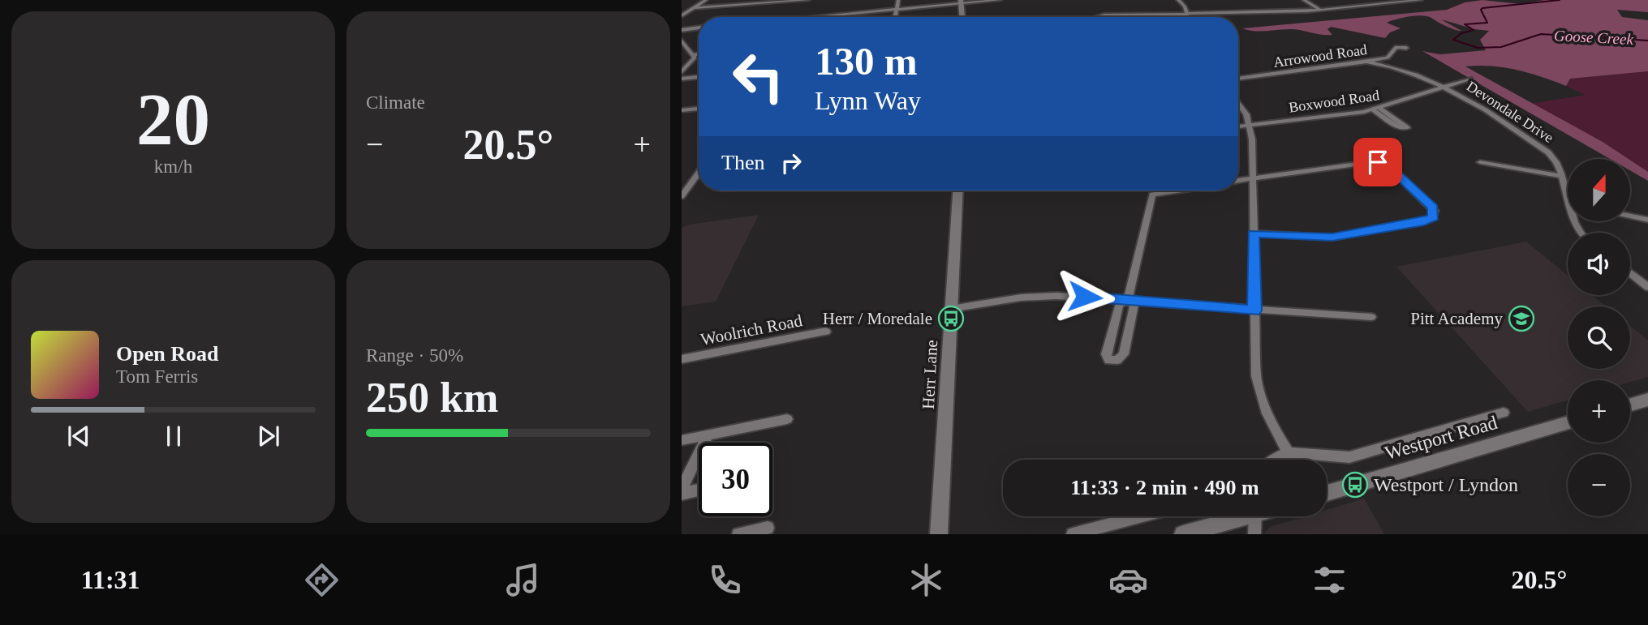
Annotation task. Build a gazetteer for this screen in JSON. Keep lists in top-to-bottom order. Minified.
{"streets":{"main road":["Herr Lane","Westport Road"],"street":["Arrowood Road","Boxwood Road","Devondale Drive","Woolrich Road"]},"crossings":[["Arrowood Road","Devondale Drive"],["Boxwood Road","Devondale Drive"]],"water":["Goose Creek"],"places":{"bus stop":["Herr / Moredale","Westport / Lyndon"],"school or university":["Pitt Academy"]},"north":"top","page":{"tile":[["20","km/h"],"Climate",["Range · 50%","250 km"]],"turn":["130 m","Lynn Way"],"heat":["−","20.5°","+"],"then":"Then","map_buttons":["+","−"],"song":["Open Road","Tom Ferris"],"limit":"30","trip":"11:33 · 2 min · 490 m","tabs":["11:31","20.5°"]}}
